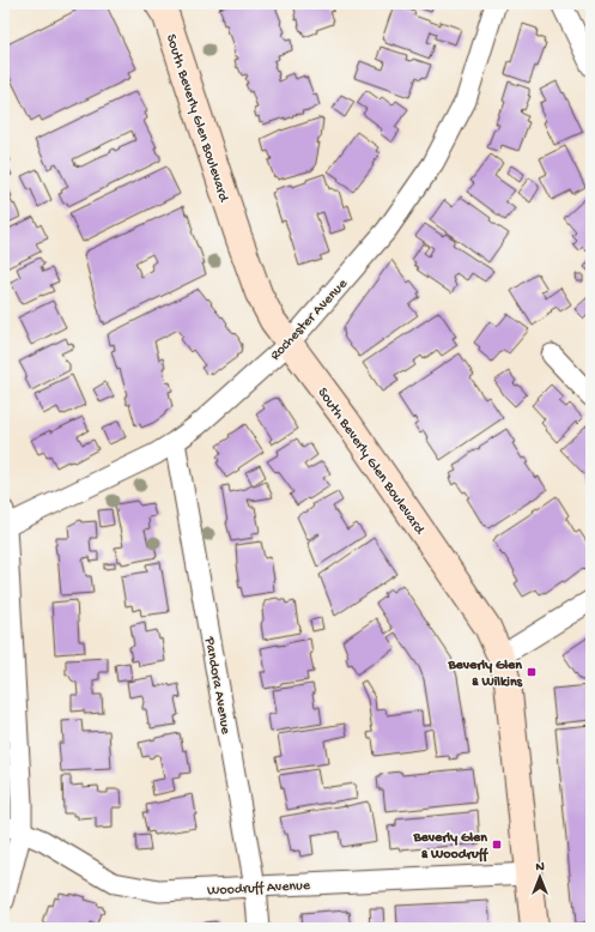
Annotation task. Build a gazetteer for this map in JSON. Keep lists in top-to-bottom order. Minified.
{"streets":{"main road":["South Beverly Glen Boulevard"],"street":["Rochester Avenue","Pandora Avenue","Woodruff Avenue"]},"crossings":[["South Beverly Glen Boulevard","Rochester Avenue"],["South Beverly Glen Boulevard","Woodruff Avenue"],["Rochester Avenue","Pandora Avenue"],["Pandora Avenue","Woodruff Avenue"]],"places":{"transit":["Beverly Glen & Wilkins","Beverly Glen & Woodruff"]},"north":"top"}
